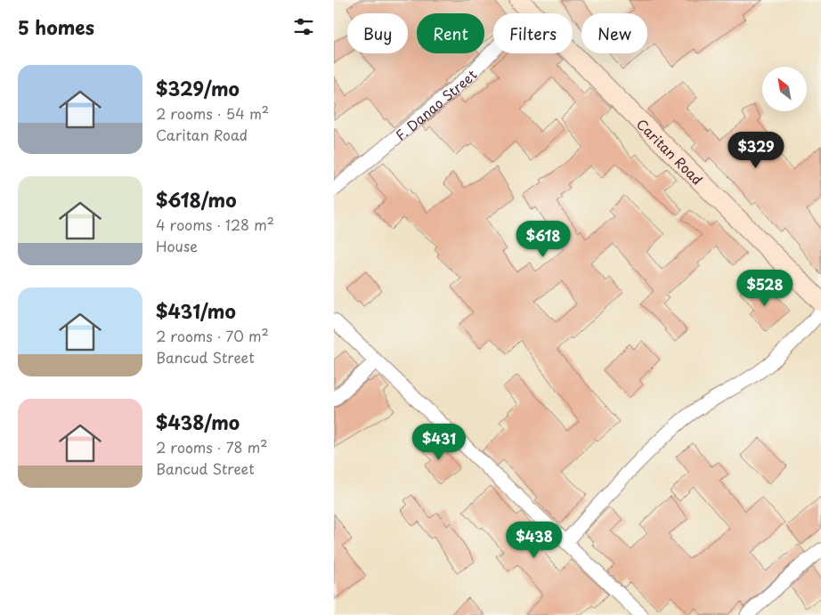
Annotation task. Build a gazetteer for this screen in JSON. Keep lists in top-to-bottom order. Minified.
{"streets":{"main road":["Caritan Road"],"street":["F. Danao Street"]},"crossings":[["F. Danao Street","Caritan Road"]],"north":"top left","page":{"heading":"5 homes","chip":["Buy","Rent","Filters","New"],"list":[{"name":"$329/mo","note":"2 rooms · 54 m² · Caritan Road"},{"name":"$618/mo","note":"4 rooms · 128 m² · House"},{"name":"$431/mo","note":"2 rooms · 70 m² · Bancud Street"},{"name":"$438/mo","note":"2 rooms · 78 m² · Bancud Street"}],"price":["$329","$618","$528","$431","$438"]}}
